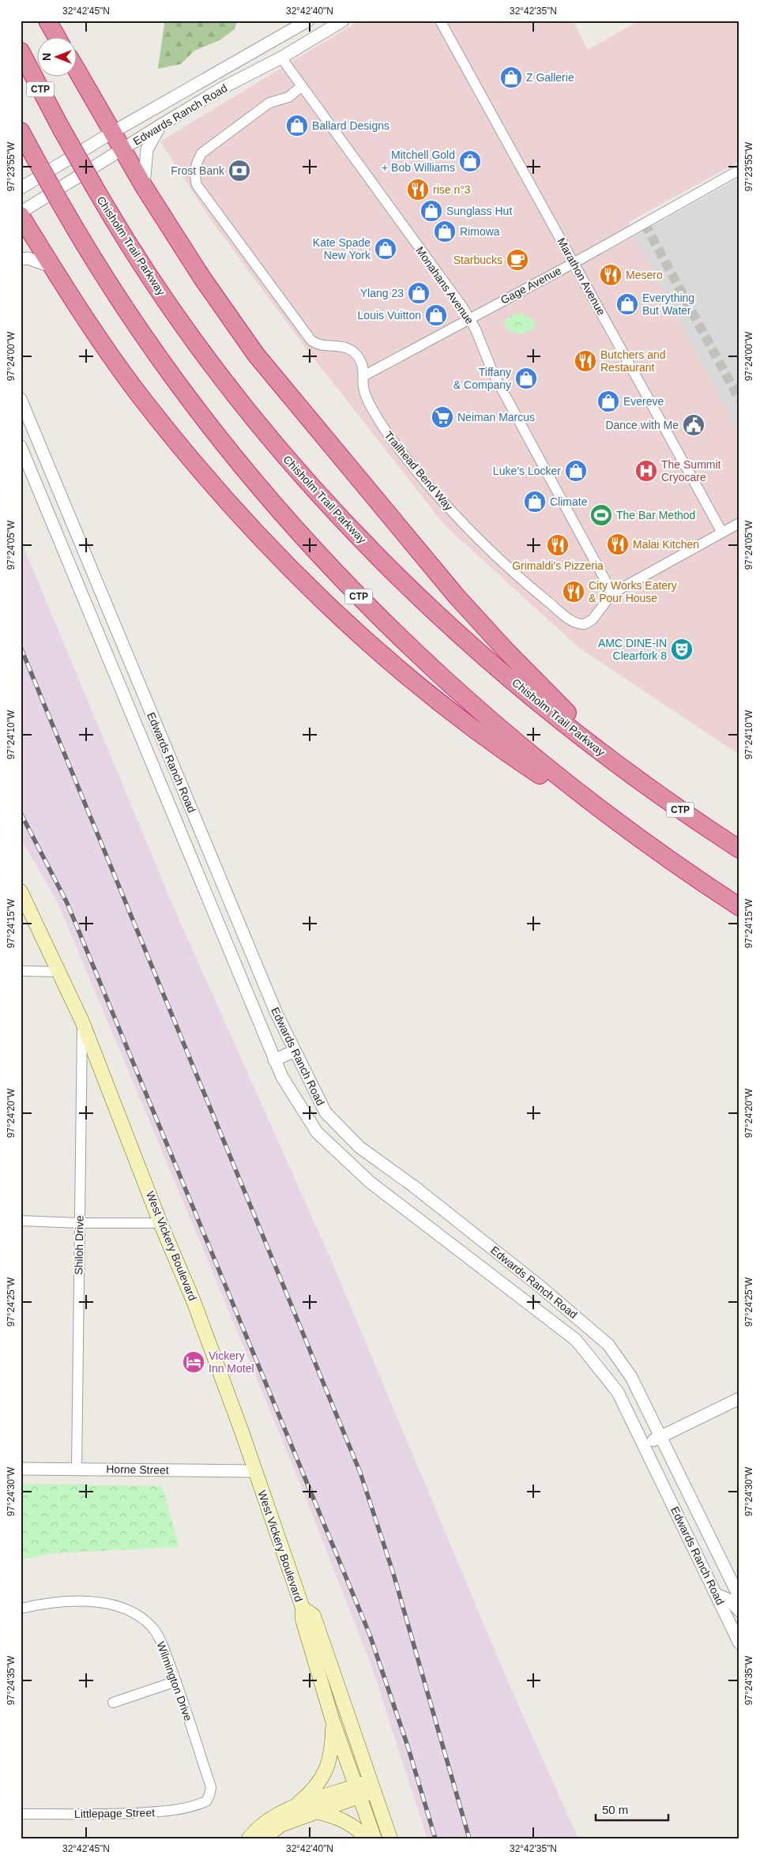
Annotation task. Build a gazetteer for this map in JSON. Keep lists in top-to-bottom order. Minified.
{"streets":{"highway":["CTP","Chisholm Trail Parkway"],"main road":["West Vickery Boulevard"],"street":["Edwards Ranch Road","Marathon Avenue","Monahans Avenue","Gage Avenue","Trailhead Bend Way","Shiloh Drive","Horne Street","Wilmington Drive","Littlepage Street"]},"crossings":[["Edwards Ranch Road","Monahans Avenue"],["Marathon Avenue","Gage Avenue"],["Marathon Avenue","Trailhead Bend Way"],["Monahans Avenue","Gage Avenue"],["Monahans Avenue","Trailhead Bend Way"],["Gage Avenue","Trailhead Bend Way"],["Shiloh Drive","West Vickery Boulevard"],["Shiloh Drive","Horne Street"],["West Vickery Boulevard","Horne Street"],["Wilmington Drive","Littlepage Street"]],"places":{"shop":["Z Gallerie","Ballard Designs","Mitchell Gold + Bob Williams","Sunglass Hut","Rimowa","Kate Spade New York","Ylang 23","Everything But Water","Louis Vuitton","Tiffany & Company","Evereve","Luke’s Locker","Climate"],"bank":["Frost Bank"],"restaurant":["rise n°3","Mesero","Butchers and Restaurant","Malai Kitchen","Grimaldi’s Pizzeria","City Works Eatery & Pour House"],"cafe":["Starbucks"],"supermarket":["Neiman Marcus"],"public building":["Dance with Me"],"hospital":["The Summit Cryocare"],"sports":["The Bar Method"],"theatre":["AMC DINE-IN Clearfork 8"],"hotel":["Vickery Inn Motel"]},"scale_bar":"50 m","north":"left","coordinates":["32°42'45\"N","32°42'40\"N","32°42'35\"N","97°23'55\"W","97°24'00\"W","97°24'05\"W","97°24'10\"W","97°24'15\"W","97°24'20\"W","97°24'25\"W","97°24'30\"W","97°24'35\"W"]}
